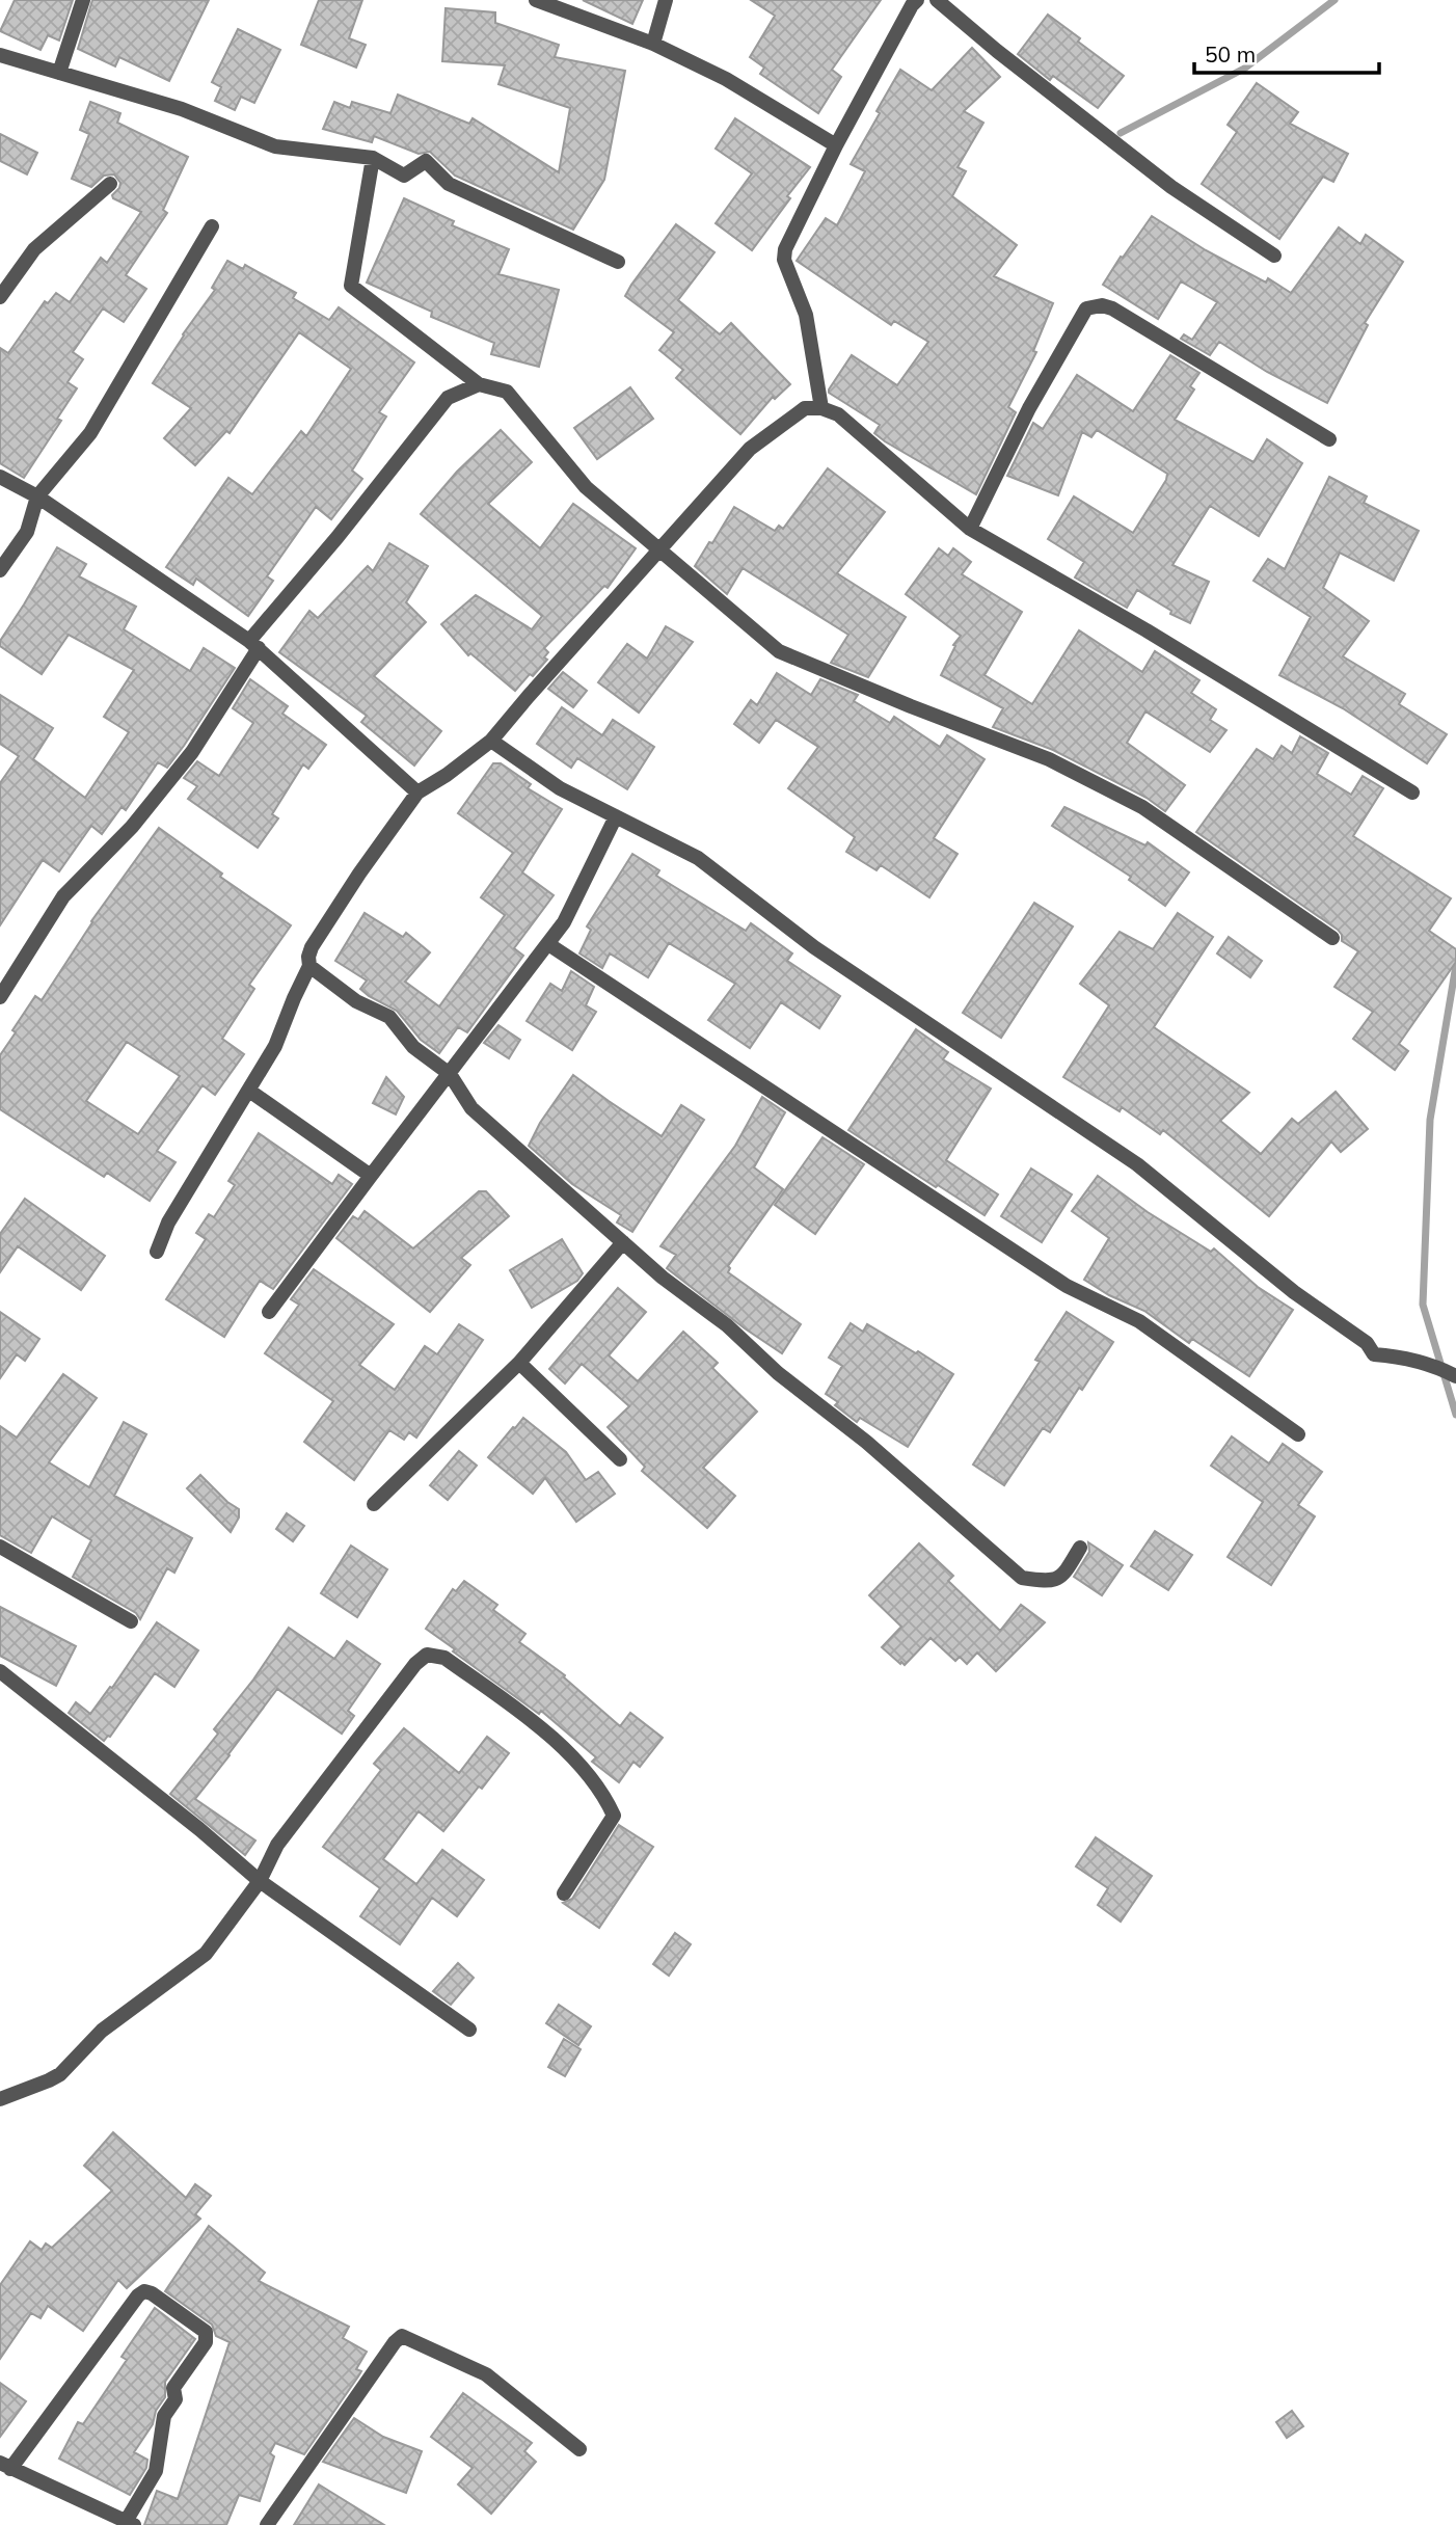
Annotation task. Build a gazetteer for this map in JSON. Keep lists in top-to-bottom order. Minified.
{"scale_bar":"50 m"}
